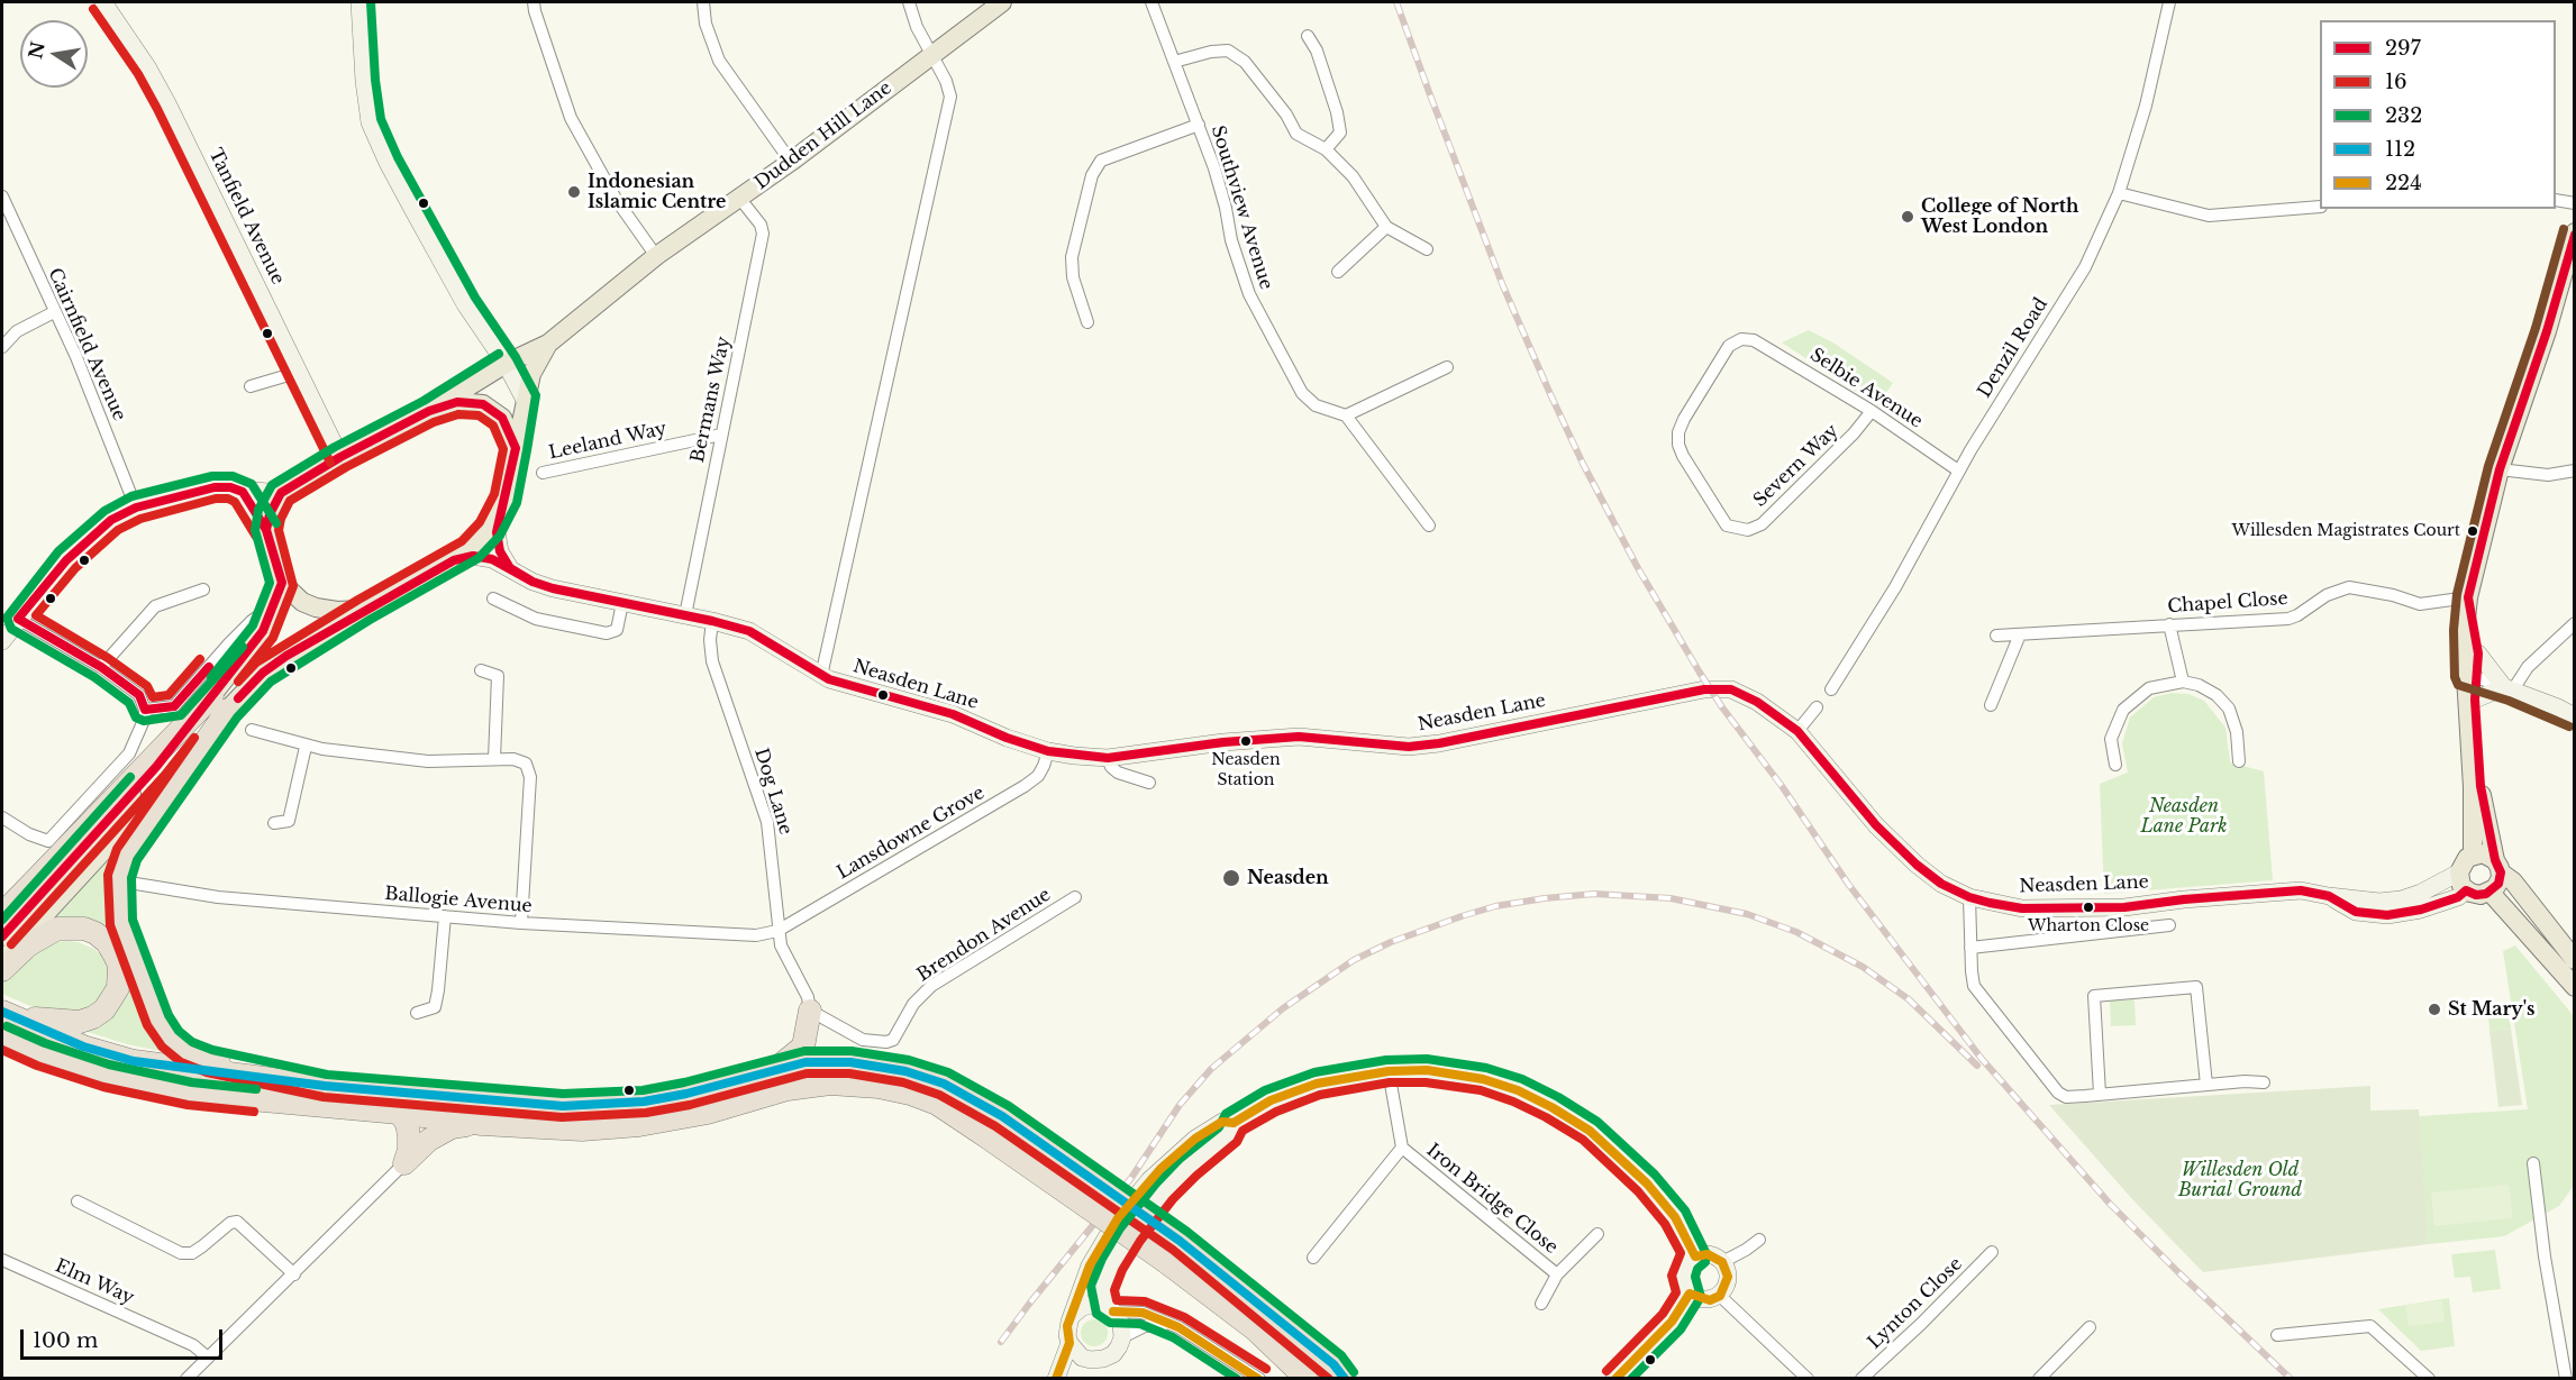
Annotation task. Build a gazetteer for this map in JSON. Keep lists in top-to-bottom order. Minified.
{"streets":{"main road":["Dudden Hill Lane","Tanfield Avenue","Neasden Lane"],"street":["Southview Avenue","Cairnfield Avenue","Denzil Road","Selbie Avenue","Bermans Way","Leeland Way","Severn Way","Chapel Close","Dog Lane","Lansdowne Grove","Ballogie Avenue","Brendon Avenue","Iron Bridge Close","Elm Way","Lynton Close"]},"crossings":[["Dudden Hill Lane","Bermans Way"],["Dudden Hill Lane","Neasden Lane"],["Denzil Road","Selbie Avenue"],["Selbie Avenue","Severn Way"],["Bermans Way","Leeland Way"],["Bermans Way","Neasden Lane"],["Neasden Lane","Dog Lane"],["Neasden Lane","Lansdowne Grove"],["Dog Lane","Lansdowne Grove"],["Dog Lane","Ballogie Avenue"],["Dog Lane","Brendon Avenue"],["Lansdowne Grove","Ballogie Avenue"]],"parks":["Neasden Lane Park","Willesden Old Burial Ground"],"places":["Indonesian Islamic Centre","College of North West London","Willesden Magistrates Court","Neasden Station","Neasden","Wharton Close","St Mary's"],"lines":["transit line 232","transit line 16","transit line 297","transit line 112","transit line 224"],"legend":["297","16","232","112","224"],"scale_bar":"100 m","north":"left"}
